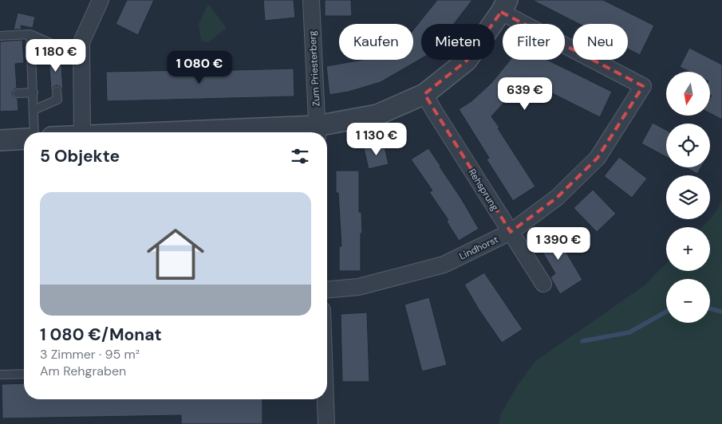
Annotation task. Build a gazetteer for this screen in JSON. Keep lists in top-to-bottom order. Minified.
{"streets":{"street":["Zum Priesterberg","Rehsprung","Lindhorst"]},"crossings":[["Rehsprung","Lindhorst"]],"north":"bottom","page":{"chip":["Kaufen","Mieten","Filter","Neu"],"price":["1 180 €","1 080 €","639 €","1 130 €","1 390 €"],"map_buttons":["+","−"],"heading":"5 Objekte","list":[{"name":"1 080 €/Monat","note":"3 Zimmer · 95 m² · Am Rehgraben"}]}}
